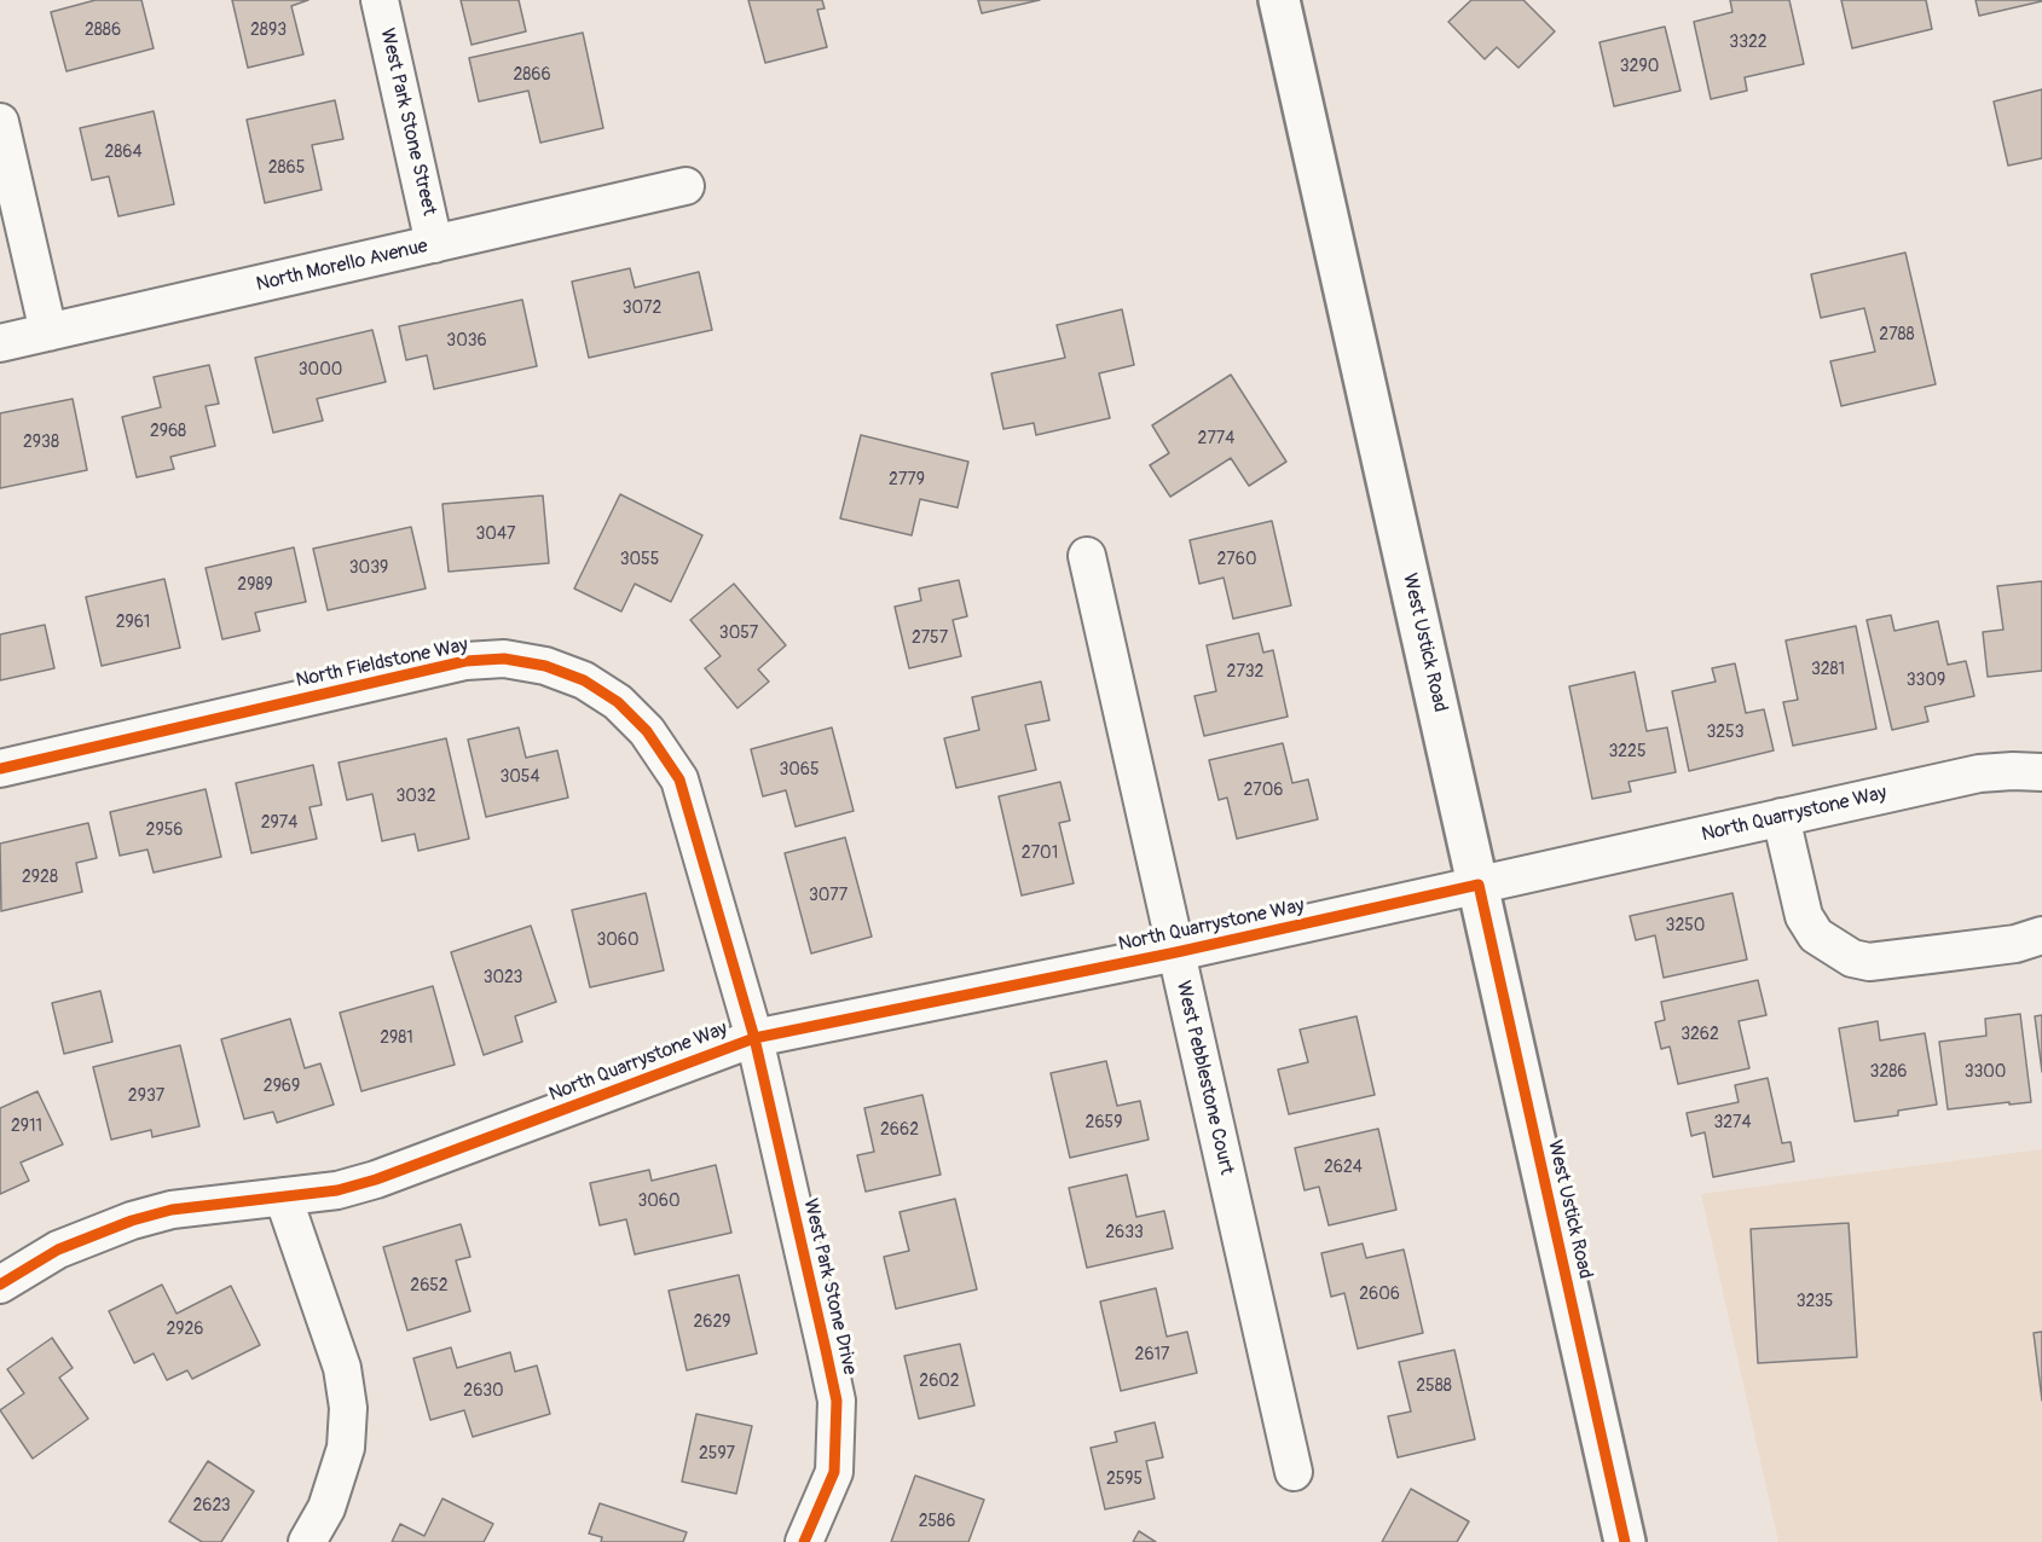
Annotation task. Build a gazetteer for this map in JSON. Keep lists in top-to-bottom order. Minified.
{"streets":{"main road":["West Ustick Road"],"street":["West Park Stone Street","North Morello Avenue","North Fieldstone Way","North Quarrystone Way","West Pebblestone Court","West Park Stone Drive"]},"crossings":[["West Park Stone Street","North Morello Avenue"],["West Ustick Road","North Quarrystone Way"],["North Fieldstone Way","North Quarrystone Way"],["North Fieldstone Way","West Park Stone Drive"],["North Quarrystone Way","West Pebblestone Court"],["North Quarrystone Way","West Park Stone Drive"]],"house_numbers":["2886","2893","3322","3290","2866","2864","2865","3072","2788","3036","3000","2968","2774","2938","2779","3047","3055","2760","3039","2989","2961","3057","2757","3281","2732","3309","3253","3225","3065","3054","2706","3032","2974","2956","2701","2928","3077","3250","3060","3023","3262","2981","3286","3300","2969","2937","2659","3274","2911","2662","2624","3060","2633","2652","2606","3235","2629","2926","2617","2602","2588","2630","2597","2595","2623","2586"]}
